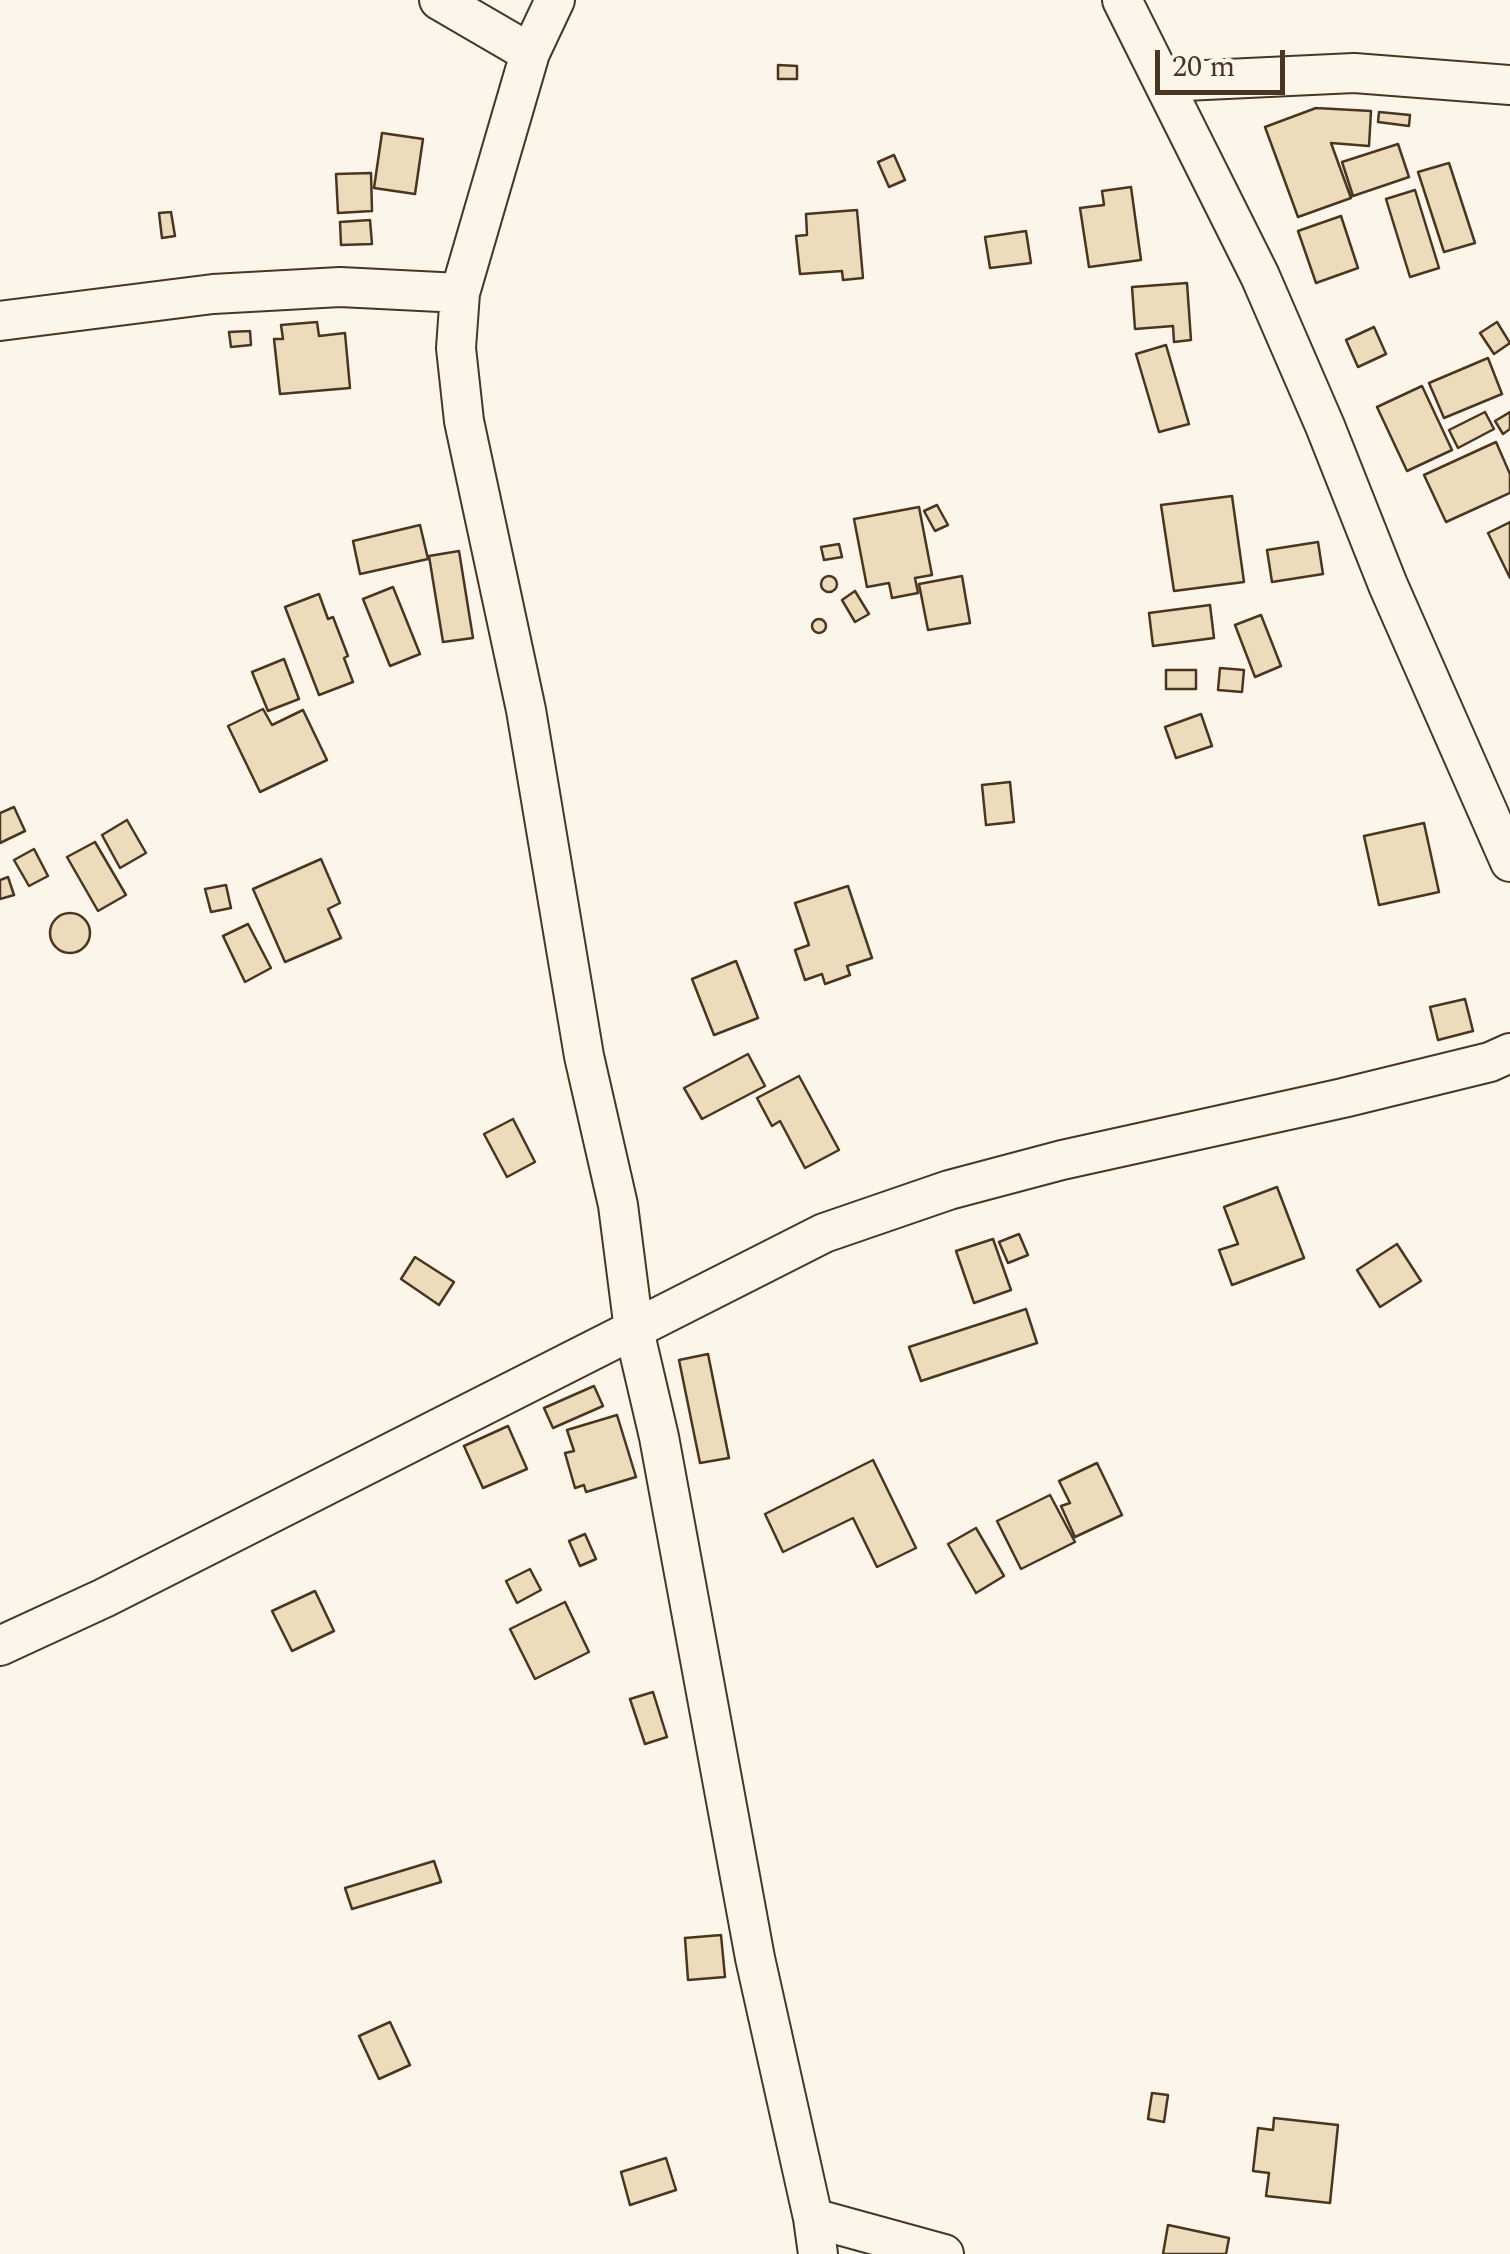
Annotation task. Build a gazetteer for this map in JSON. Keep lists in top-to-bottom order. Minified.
{"scale_bar":"20 m"}
